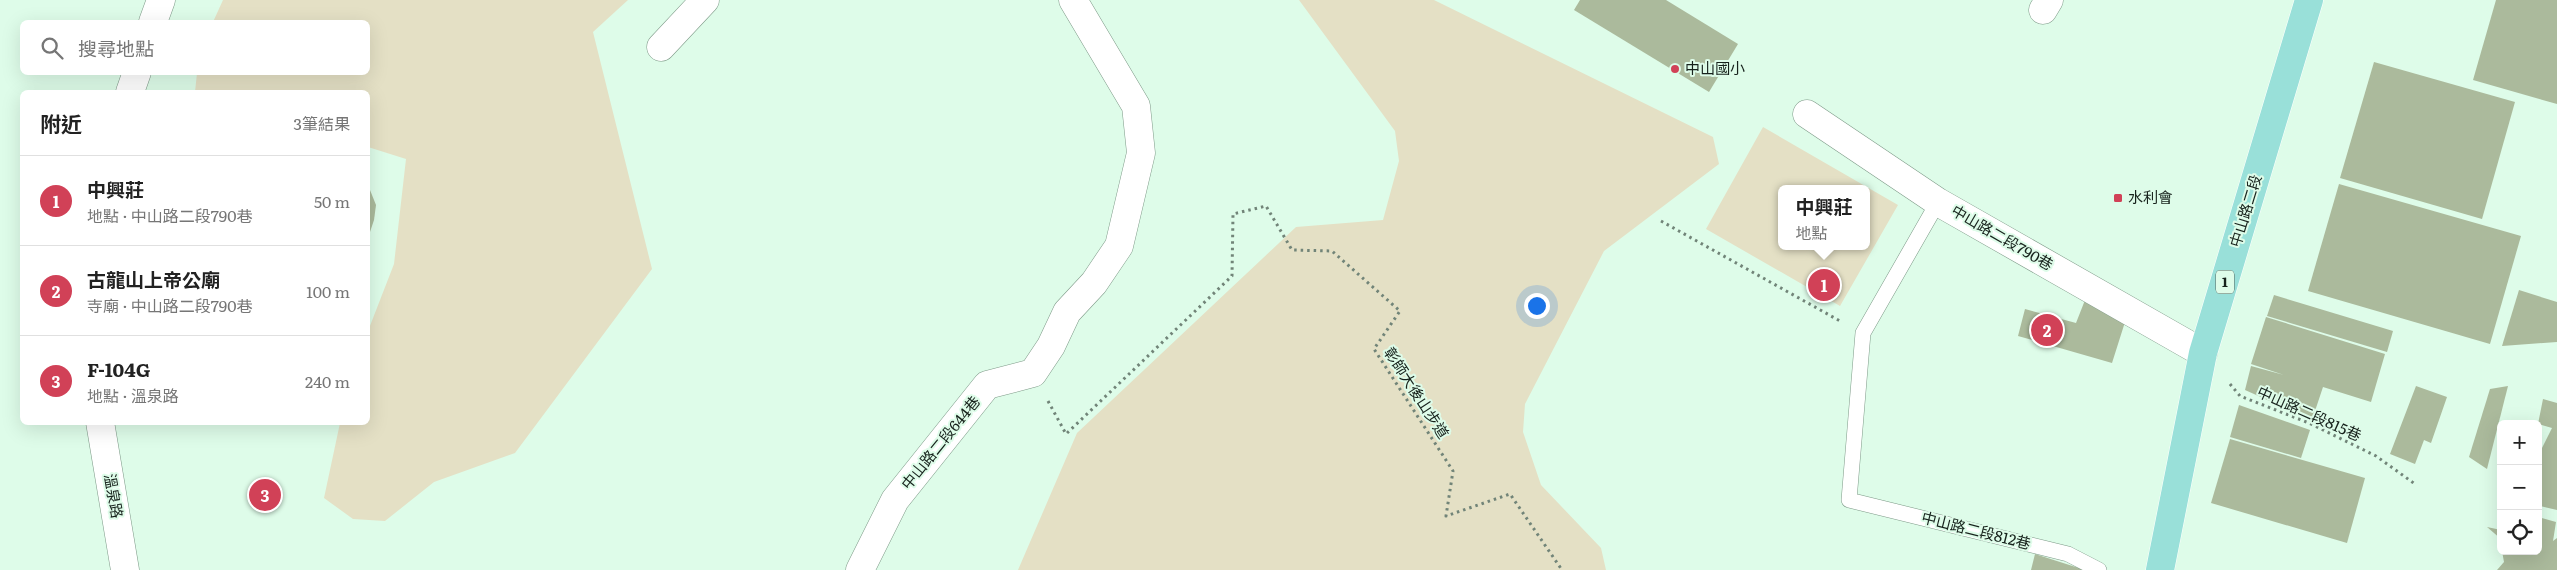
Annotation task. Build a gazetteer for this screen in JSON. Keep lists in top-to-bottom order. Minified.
{"streets":{"main road":["中山路二段","1"],"street":["中山路二段790巷","中山路二段644巷","溫泉路"],"lane":["中山路二段812巷"],"path":["彰師大後山步道","中山路二段815巷"]},"crossings":[["中山路二段","中山路二段790巷"],["中山路二段","中山路二段815巷"],["中山路二段790巷","中山路二段815巷"],["彰師大後山步道","中山路二段644巷"]],"places":{"other":["中山國小"],"transit":["水利會"]},"page":{"search":"搜尋地點","heading":["附近","3筆結果"],"list":[{"mark":"1","name":"中興莊","note":"地點 · 中山路二段790巷","value":"50 m"},{"mark":"2","name":"古龍山上帝公廟","note":"寺廟 · 中山路二段790巷","value":"100 m"},{"mark":"3","name":"F-104G","note":"地點 · 溫泉路","value":"240 m"}],"popup":["中興莊","地點"],"pins":["1","2","3"],"map_buttons":["+","−"]}}
